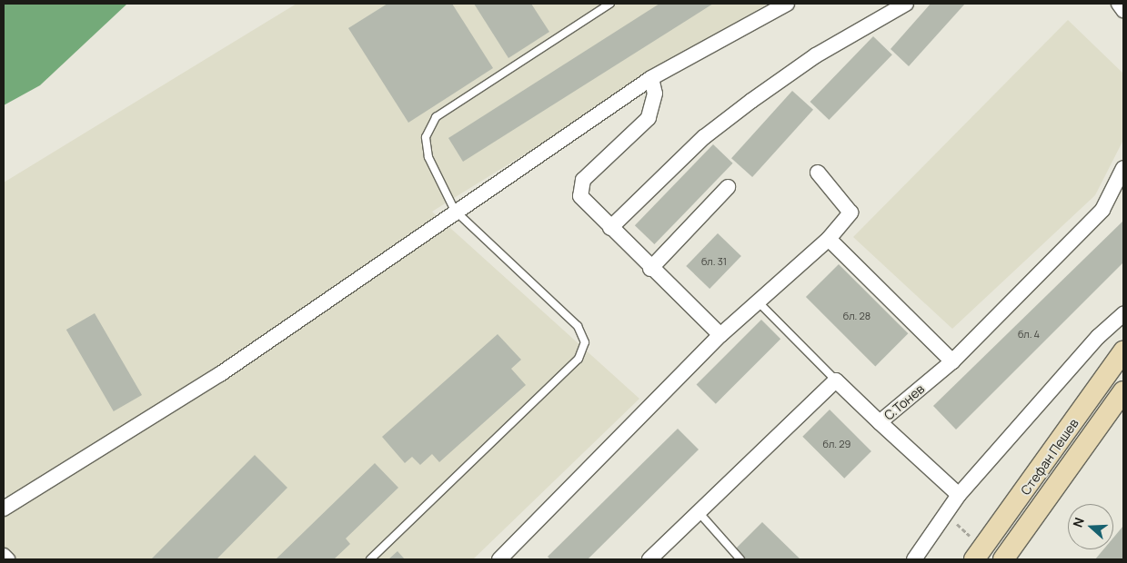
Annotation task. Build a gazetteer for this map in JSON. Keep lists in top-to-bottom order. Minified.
{"streets":{"main road":["Стефан Пешев"],"street":["С.Тонев"]},"house_numbers":["бл. 31","бл. 28","бл. 4","бл. 29"],"north":"left"}
